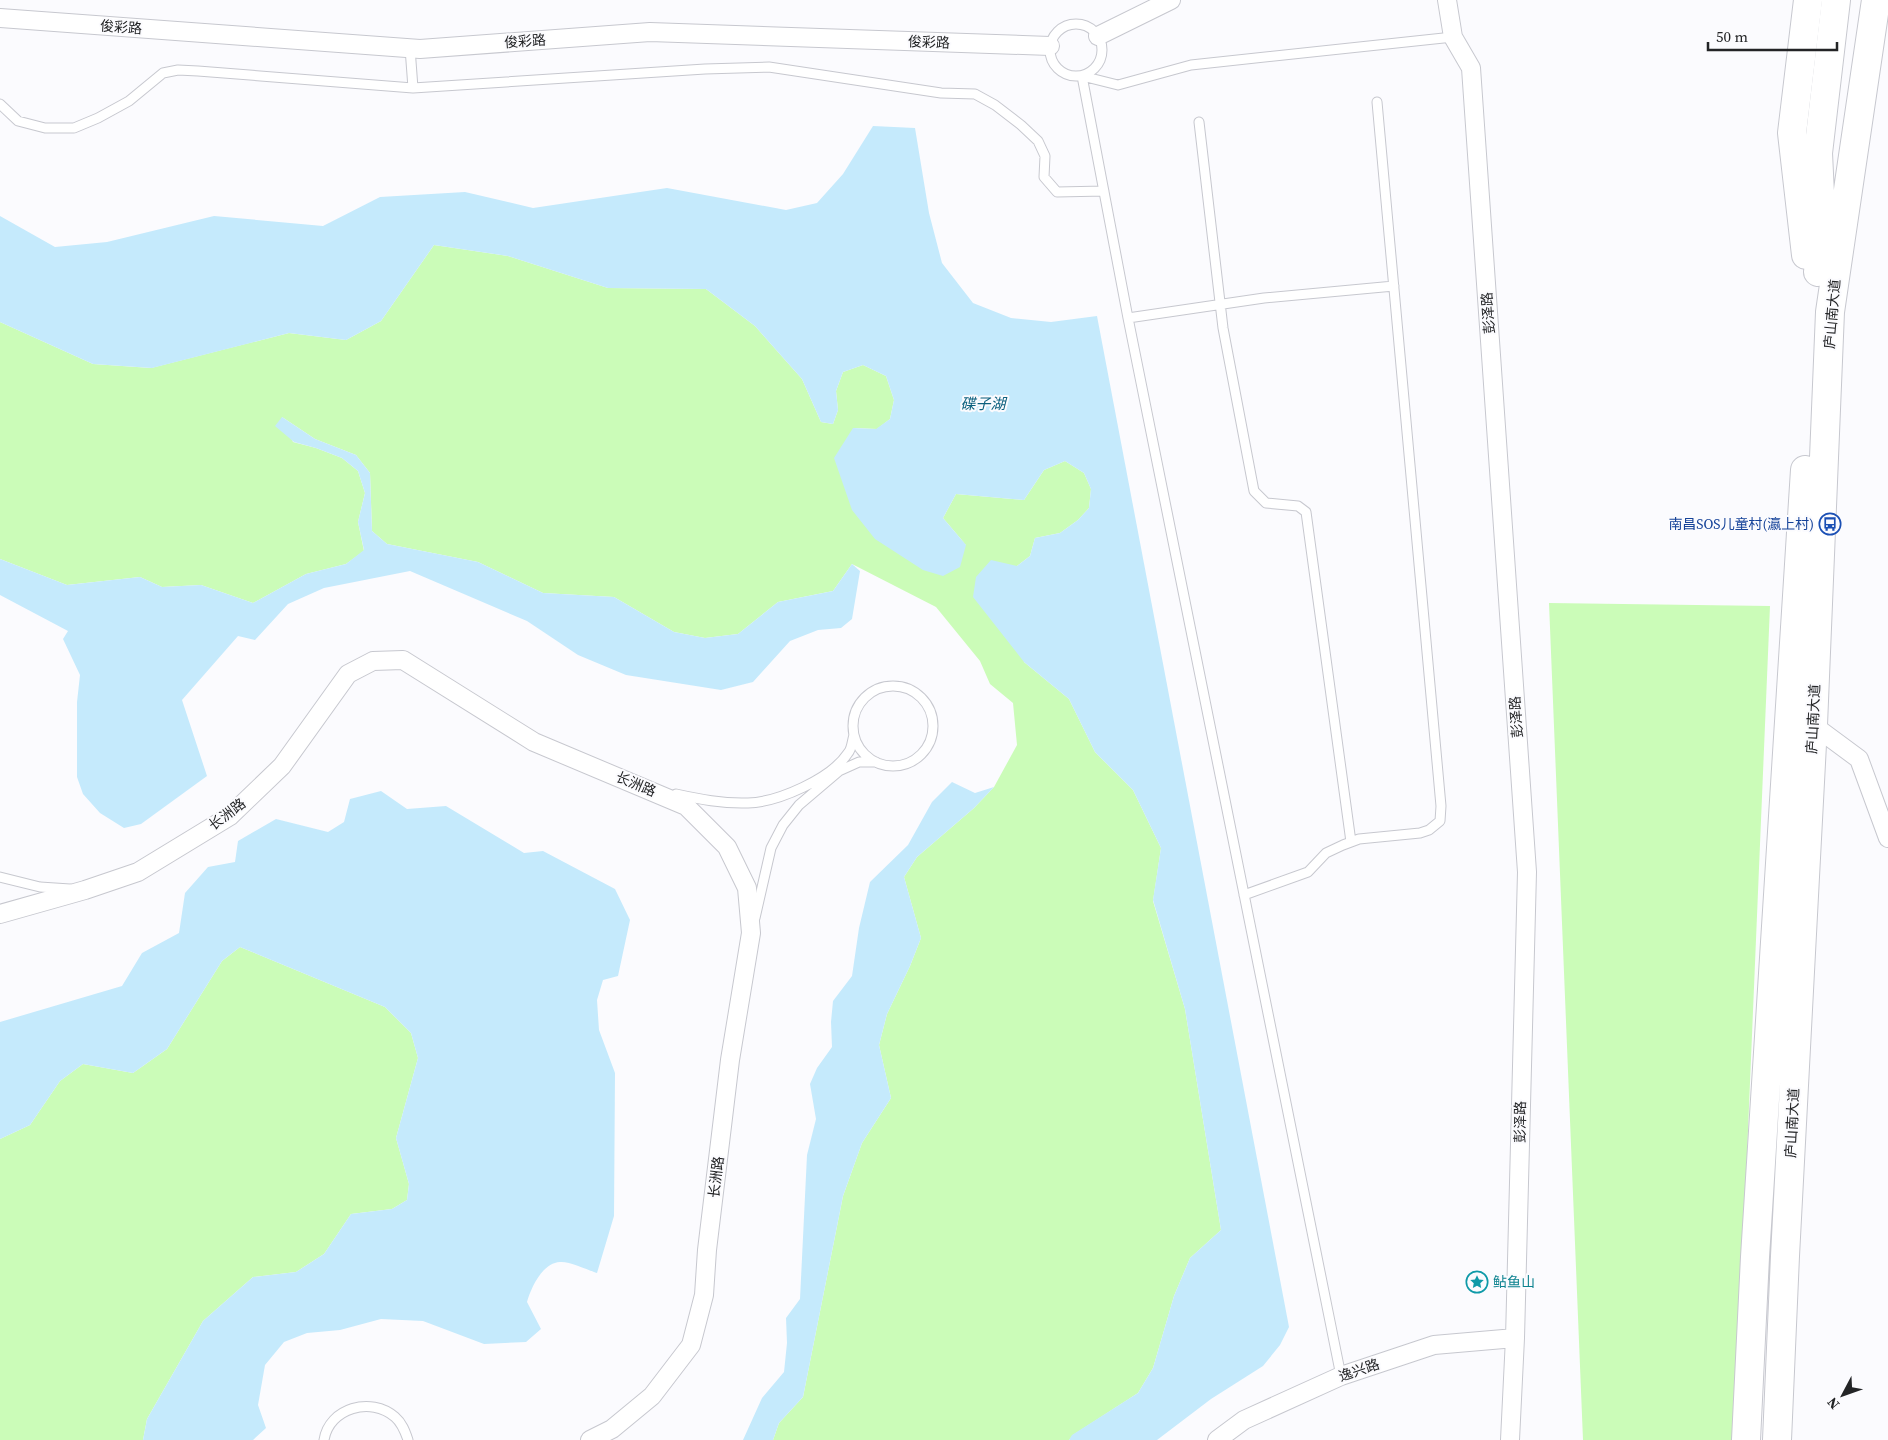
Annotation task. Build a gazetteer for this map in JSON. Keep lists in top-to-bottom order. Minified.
{"streets":{"main road":["庐山南大道"],"street":["俊彩路","彭泽路","长洲路","逸兴路"]},"crossings":[["彭泽路","逸兴路"]],"water":["碟子湖"],"places":{"bus stop":["南昌SOS儿童村(瀛上村)"],"place":["鲇鱼山"]},"scale_bar":"50 m","north":"bottom left"}
